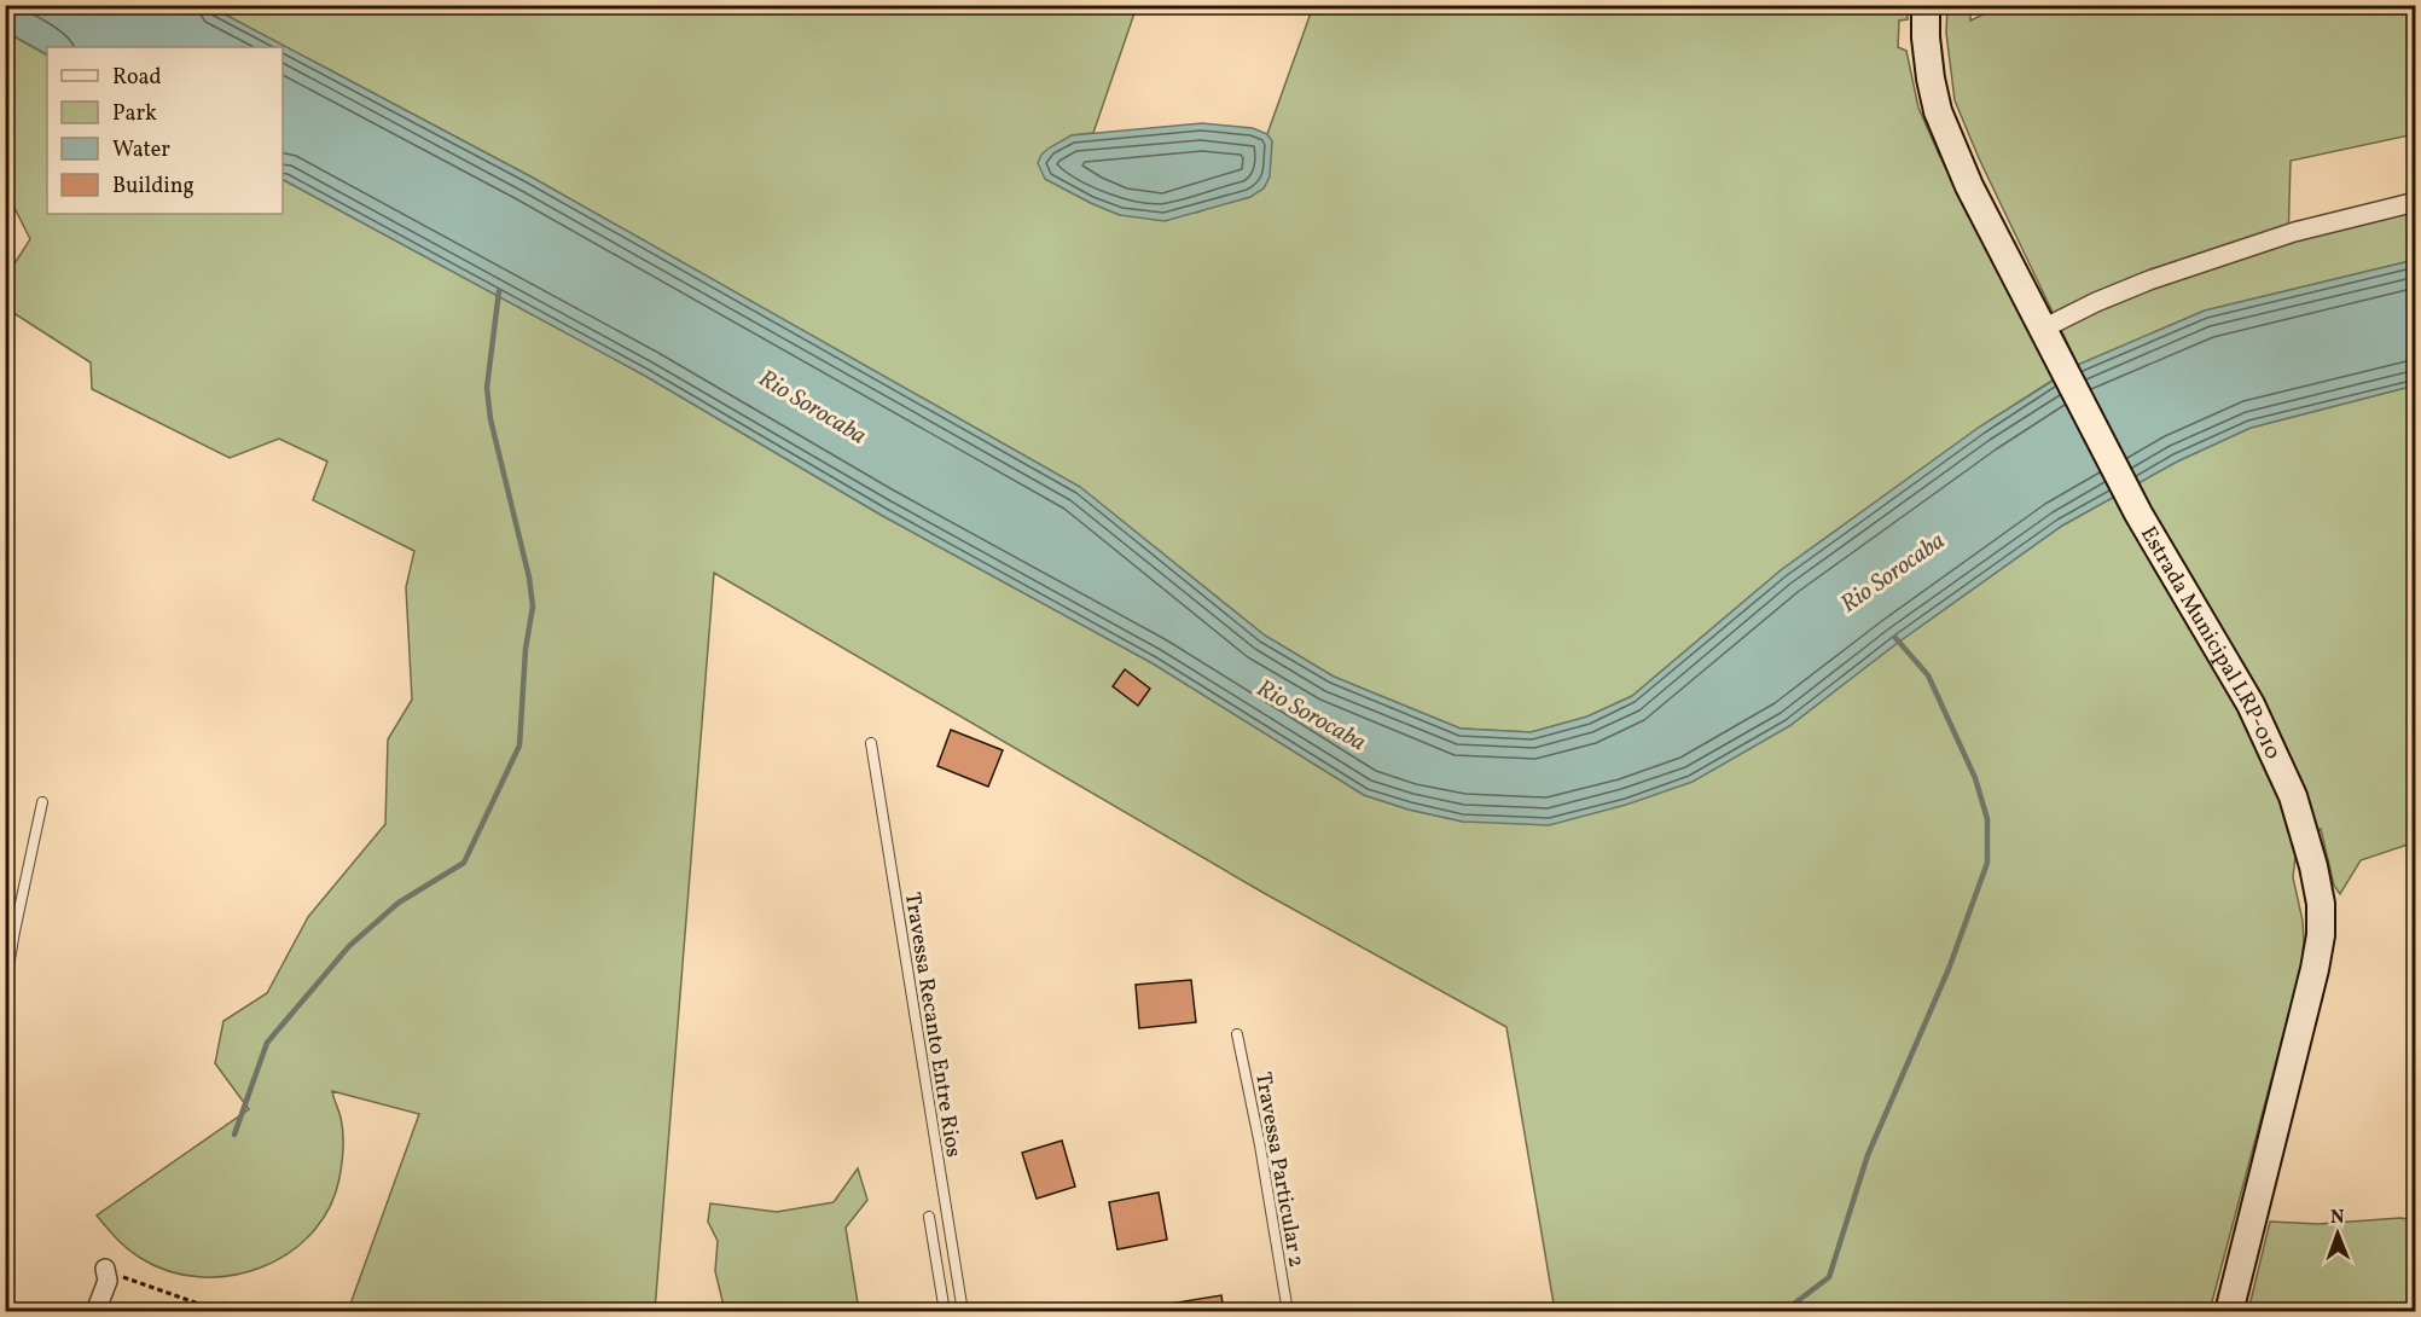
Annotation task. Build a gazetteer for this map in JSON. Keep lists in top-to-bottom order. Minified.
{"streets":{"street":["Estrada Municipal LRP-010"],"lane":["Travessa Recanto Entre Rios","Travessa Particular 2"]},"water":["Rio Sorocaba"],"legend":["Road","Park","Water","Building"],"north":"top"}
